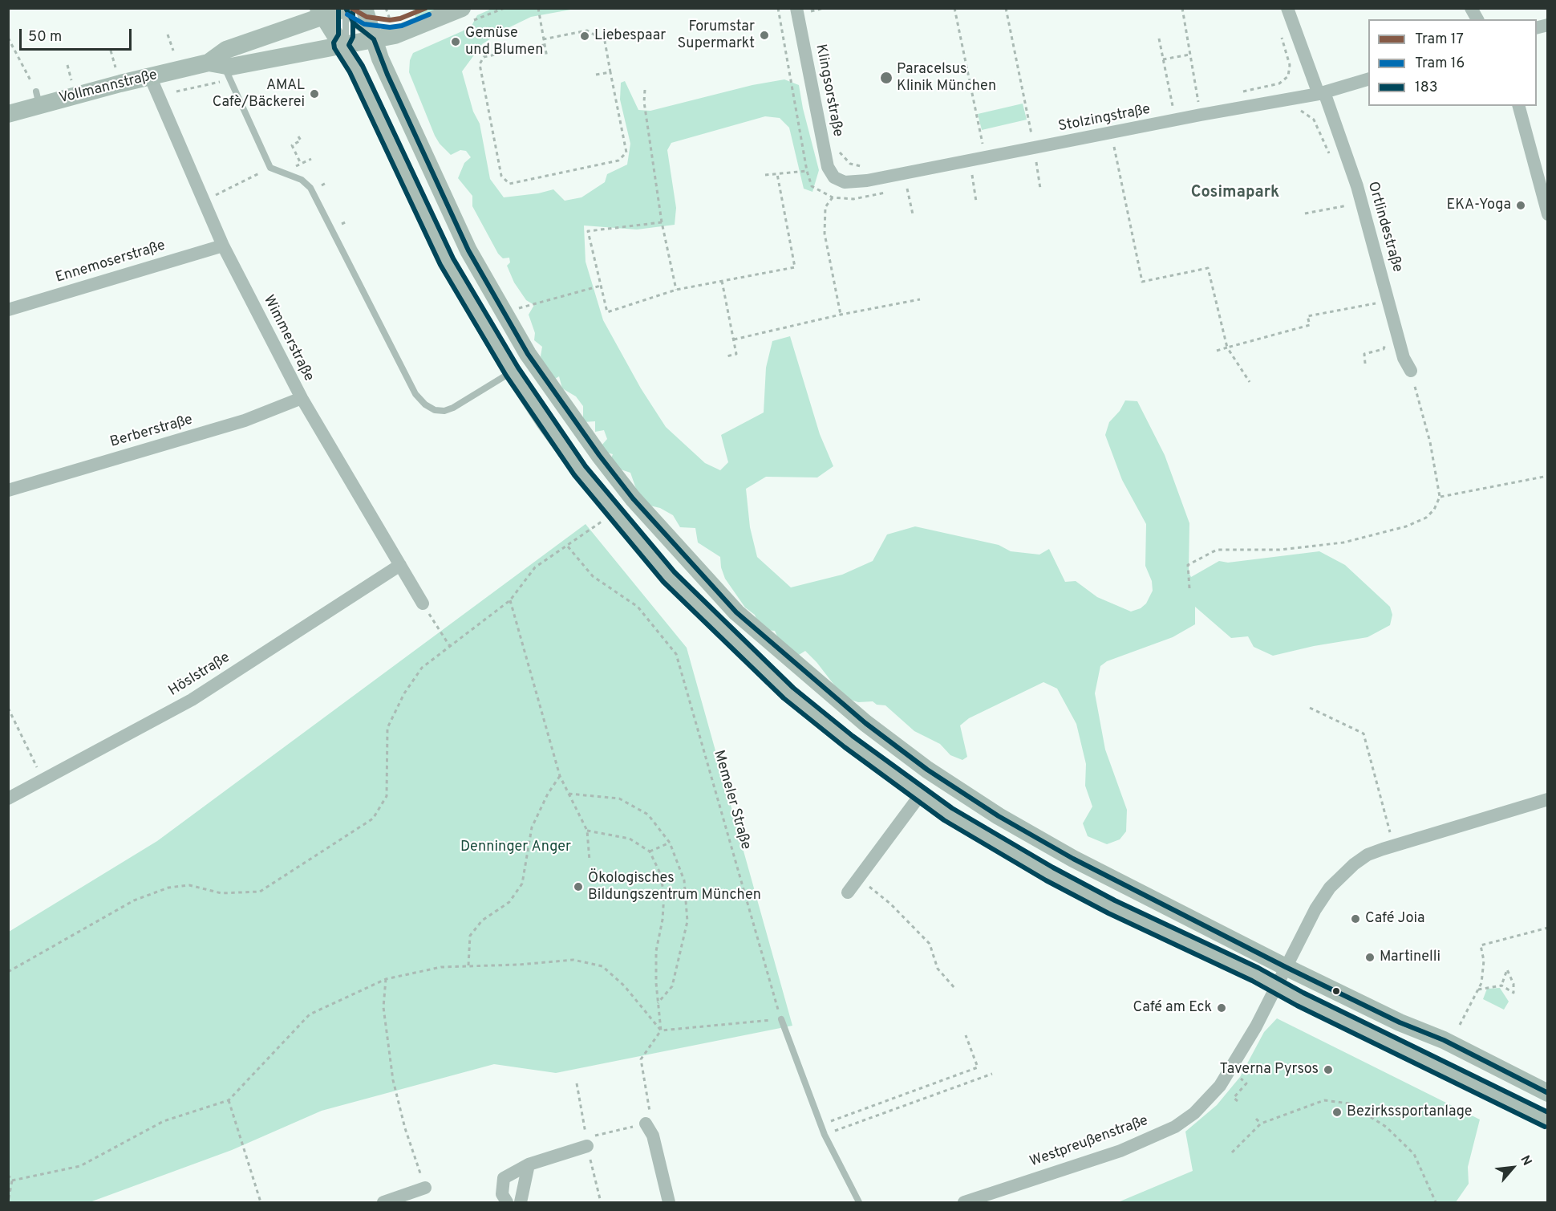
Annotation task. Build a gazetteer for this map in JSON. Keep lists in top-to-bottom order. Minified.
{"streets":{"main road":["Vollmannstraße"],"street":["Klingsorstraße","Stolzingstraße","Ortlindestraße","Ennemoserstraße","Wimmerstraße","Berberstraße","Höslstraße","Westpreußenstraße"],"path":["Memeler Straße"]},"crossings":[["Vollmannstraße","Wimmerstraße"],["Klingsorstraße","Stolzingstraße"],["Stolzingstraße","Ortlindestraße"],["Ennemoserstraße","Wimmerstraße"],["Wimmerstraße","Berberstraße"],["Wimmerstraße","Höslstraße"]],"districts":["Cosimapark"],"parks":["Denninger Anger"],"places":["Forumstar Supermarkt","Liebespaar","Gemüse und Blumen","Paracelsus Klinik München","AMAL Cafè/Bäckerei","EKA-Yoga","Ökologisches Bildungszentrum München","Café Joia","Martinelli","Café am Eck","Taverna Pyrsos","Bezirkssportanlage"],"lines":["tram line 17","transit line 183","tram line 16"],"legend":["Tram 17","Tram 16","183"],"scale_bar":"50 m","north":"top right"}
